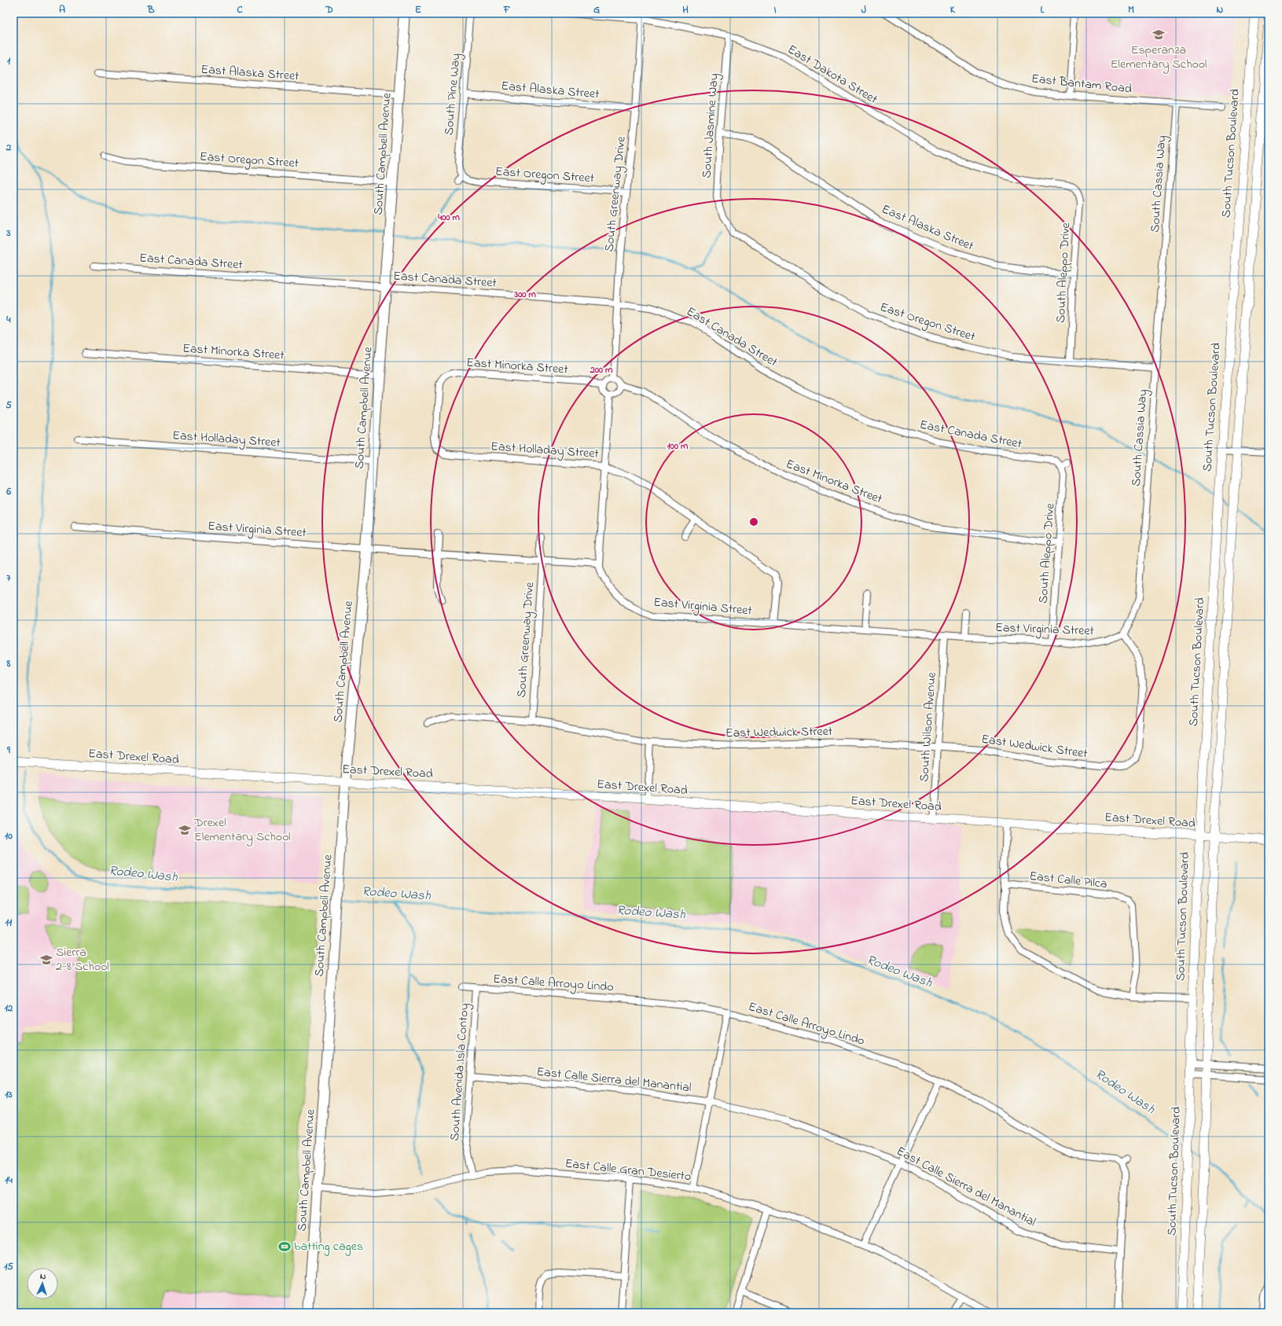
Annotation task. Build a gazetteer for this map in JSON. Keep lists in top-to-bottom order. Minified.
{"streets":{"main road":["South Tucson Boulevard","South Campbell Avenue","East Drexel Road"],"street":["East Alaska Street","East Dakota Street","East Bantam Road","South Pine Way","South Jasmine Way","East Oregon Street","South Cassia Way","South Greenway Drive","East Canada Street","South Aleppo Drive","East Minorka Street","East Holladay Street","East Virginia Street","South Wilson Avenue","East Wedwick Street","East Calle Pilca","East Calle Arroyo Lindo","South Avenida Isla Contoy","East Calle Sierra del Manantial","East Calle Gran Desierto"]},"crossings":[["East Alaska Street","South Pine Way"],["East Alaska Street","South Jasmine Way"],["East Alaska Street","South Campbell Avenue"],["East Alaska Street","South Greenway Drive"],["East Alaska Street","South Aleppo Drive"],["East Dakota Street","South Jasmine Way"],["East Dakota Street","South Greenway Drive"],["East Dakota Street","South Aleppo Drive"],["East Bantam Road","South Cassia Way"],["South Pine Way","East Oregon Street"],["South Jasmine Way","East Oregon Street"],["South Tucson Boulevard","East Drexel Road"],["South Campbell Avenue","East Oregon Street"],["South Campbell Avenue","East Canada Street"],["South Campbell Avenue","East Minorka Street"],["South Campbell Avenue","East Holladay Street"],["South Campbell Avenue","East Virginia Street"],["South Campbell Avenue","East Drexel Road"],["South Campbell Avenue","East Calle Gran Desierto"],["East Oregon Street","South Cassia Way"],["East Oregon Street","South Greenway Drive"],["East Oregon Street","South Aleppo Drive"],["South Cassia Way","East Virginia Street"],["South Cassia Way","East Wedwick Street"],["South Greenway Drive","East Canada Street"],["South Greenway Drive","East Minorka Street"],["South Greenway Drive","East Virginia Street"],["South Greenway Drive","East Wedwick Street"],["East Canada Street","South Aleppo Drive"],["South Aleppo Drive","East Minorka Street"],["South Aleppo Drive","East Virginia Street"],["East Minorka Street","East Holladay Street"],["East Holladay Street","East Virginia Street"],["East Virginia Street","South Wilson Avenue"],["East Virginia Street","East Wedwick Street"],["South Wilson Avenue","East Wedwick Street"],["South Wilson Avenue","East Drexel Road"],["East Calle Arroyo Lindo","South Avenida Isla Contoy"],["South Avenida Isla Contoy","East Calle Sierra del Manantial"],["South Avenida Isla Contoy","East Calle Gran Desierto"]],"water":["Rodeo Wash"],"places":{"school or university":["Esperanza Elementary School","Drexel Elementary School","Sierra 2-8 School"],"sports":["batting cages"]},"north":"top","grid":{"columns":["A","B","C","D","E","F","G","H","I","J","K","L","M","N"],"rows":["1","2","3","4","5","6","7","8","9","10","11","12","13","14","15"]},"rings":["400 m","300 m","200 m","100 m"]}
